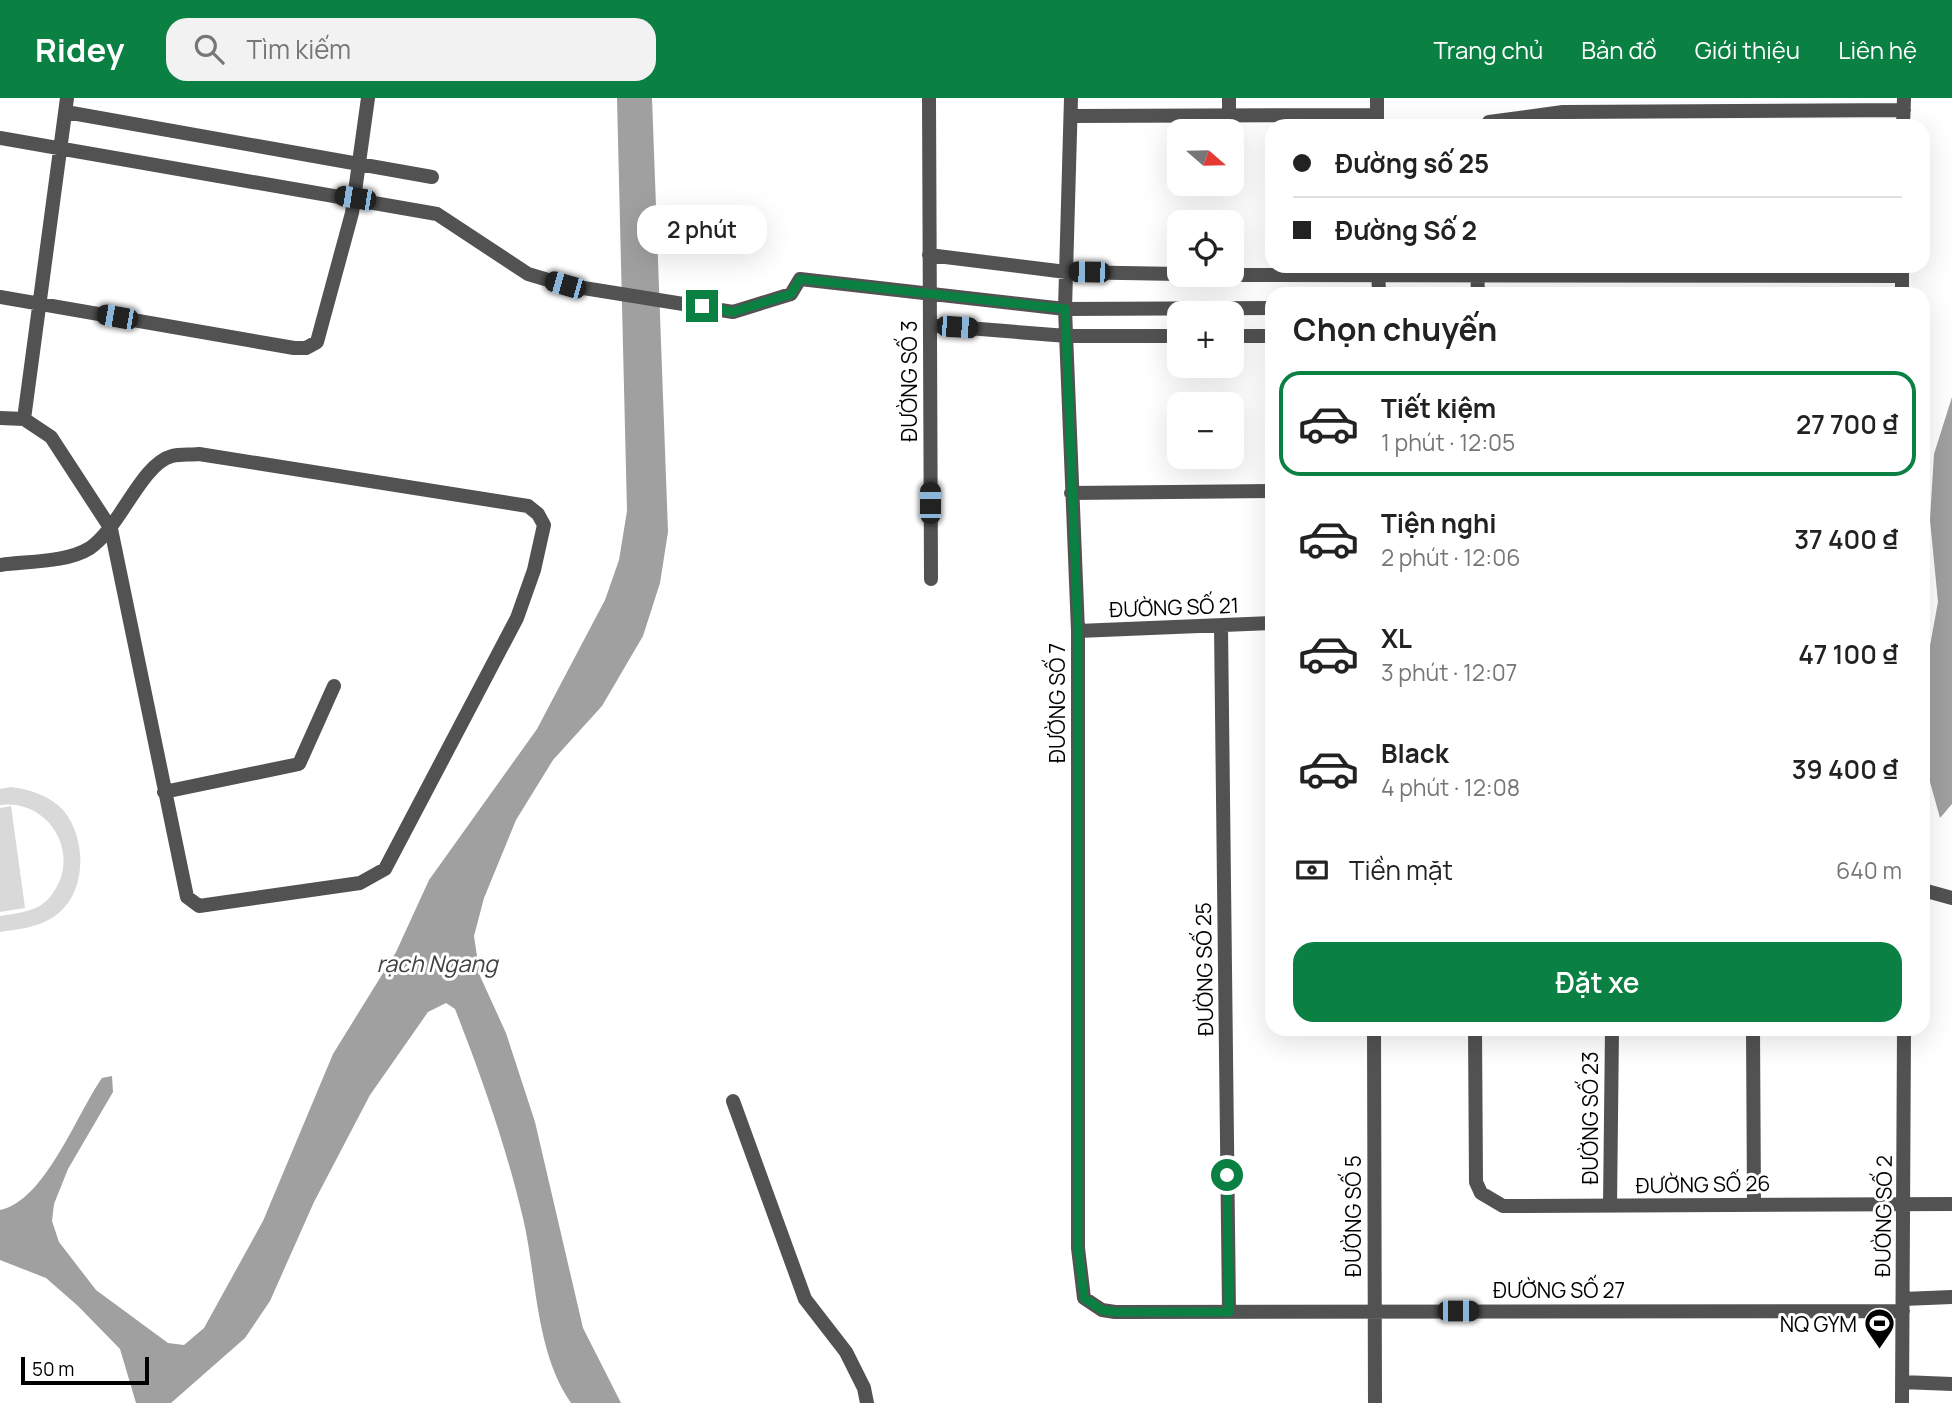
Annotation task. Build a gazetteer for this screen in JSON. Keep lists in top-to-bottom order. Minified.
{"streets":{"street":["ĐƯỜNG SỐ 3","ĐƯỜNG SỐ 21","ĐƯỜNG SỐ 7","ĐƯỜNG SỐ 25","ĐƯỜNG SỐ 23","ĐƯỜNG SỐ 26","ĐƯỜNG SỐ 5","ĐƯỜNG SỐ 2","ĐƯỜNG SỐ 27"]},"crossings":[["ĐƯỜNG SỐ 21","ĐƯỜNG SỐ 7"],["ĐƯỜNG SỐ 21","ĐƯỜNG SỐ 25"],["ĐƯỜNG SỐ 7","ĐƯỜNG SỐ 27"],["ĐƯỜNG SỐ 25","ĐƯỜNG SỐ 27"],["ĐƯỜNG SỐ 23","ĐƯỜNG SỐ 26"],["ĐƯỜNG SỐ 26","ĐƯỜNG SỐ 2"],["ĐƯỜNG SỐ 5","ĐƯỜNG SỐ 27"],["ĐƯỜNG SỐ 2","ĐƯỜNG SỐ 27"]],"water":["rạch Ngang"],"places":{"sports":["NQ GYM"]},"scale_bar":"50 m","north":"right","page":{"header":"Ridey","search":"Tìm kiếm","nav":["Trang chủ","Bản đồ","Giới thiệu","Liên hệ"],"map_buttons":["+","−"],"banner":["Đường số 25","Đường Số 2"],"bubble":"2 phút","heading":"Chọn chuyến","list":[{"name":"Tiết kiệm","note":"1 phút · 12:05","value":"27 700 ₫"},{"name":"Tiện nghi","note":"2 phút · 12:06","value":"37 400 ₫"},{"name":"XL","note":"3 phút · 12:07","value":"47 100 ₫"},{"name":"Black","note":"4 phút · 12:08","value":"39 400 ₫"}],"pay":["Tiền mặt","640 m"],"buttons":"Đặt xe","scale":"50 m"}}
